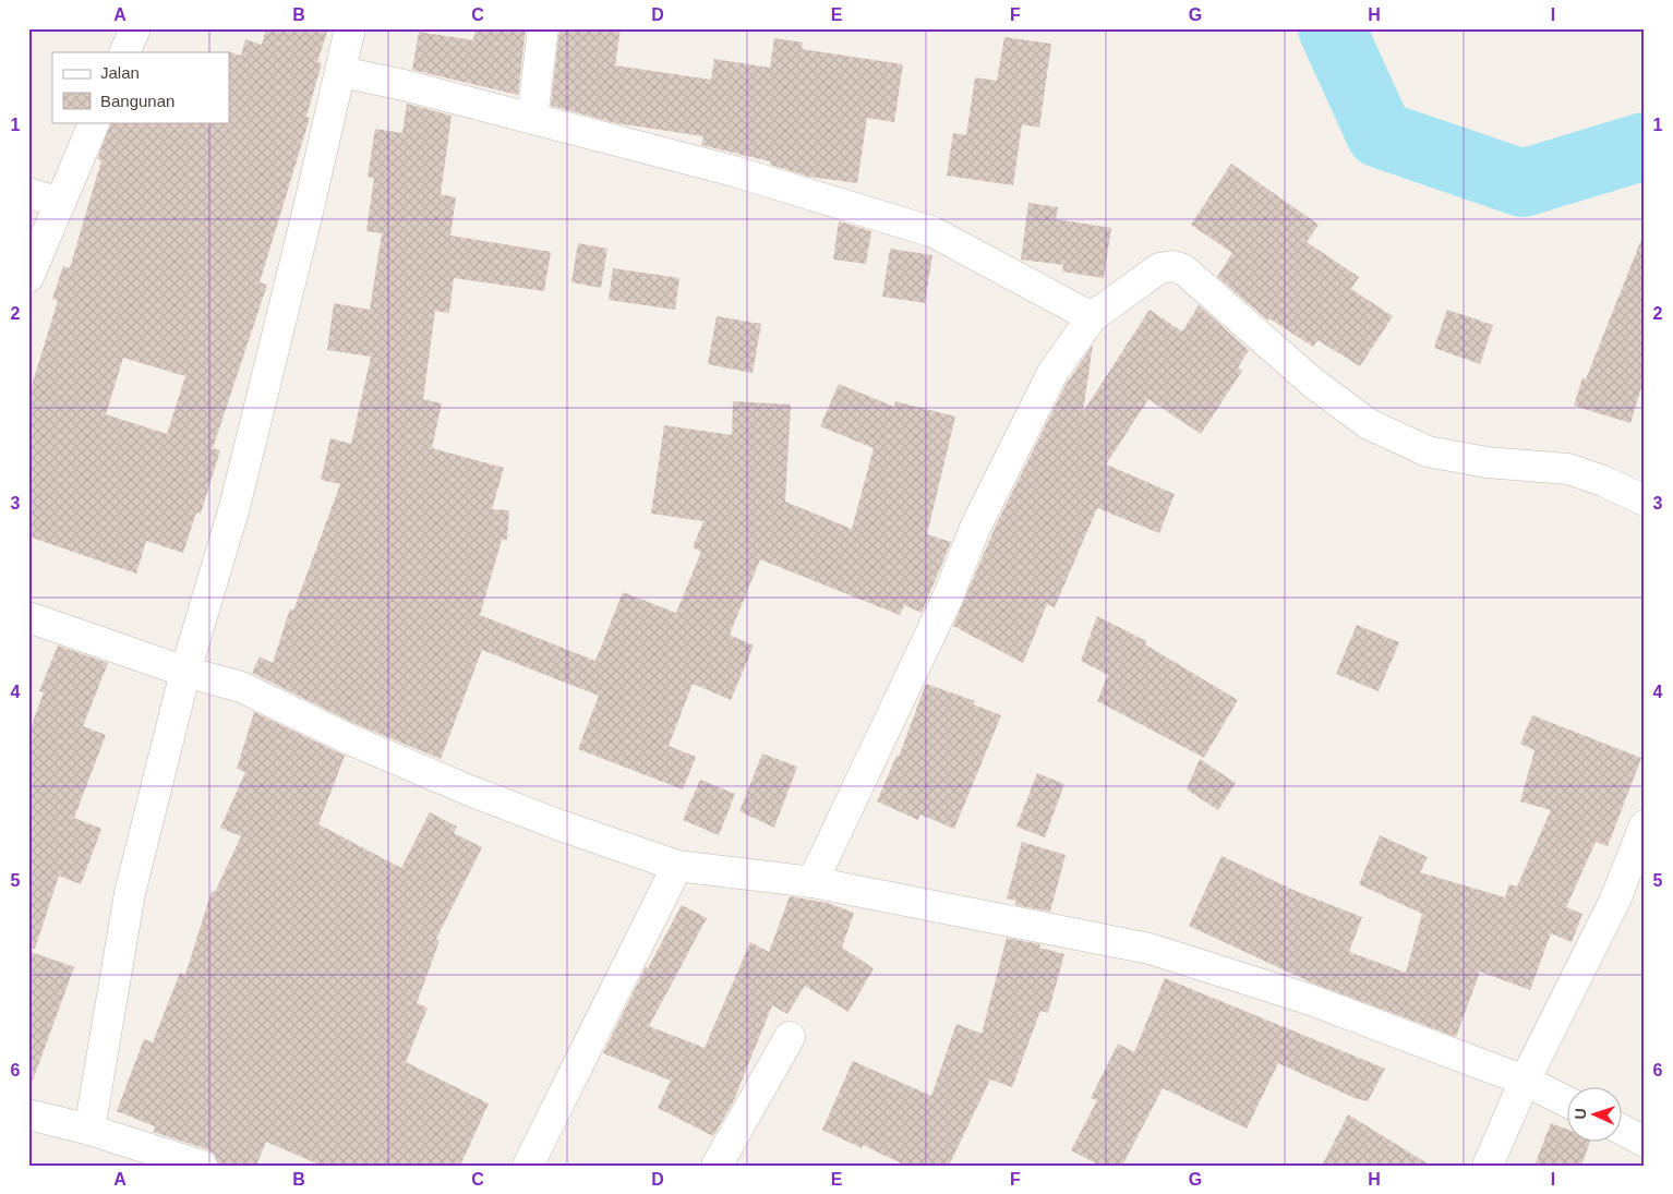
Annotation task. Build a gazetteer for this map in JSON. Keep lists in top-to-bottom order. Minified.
{"legend":["Jalan","Bangunan"],"north":"left","grid":{"columns":["A","B","C","D","E","F","G","H","I"],"rows":["1","2","3","4","5","6"]}}
